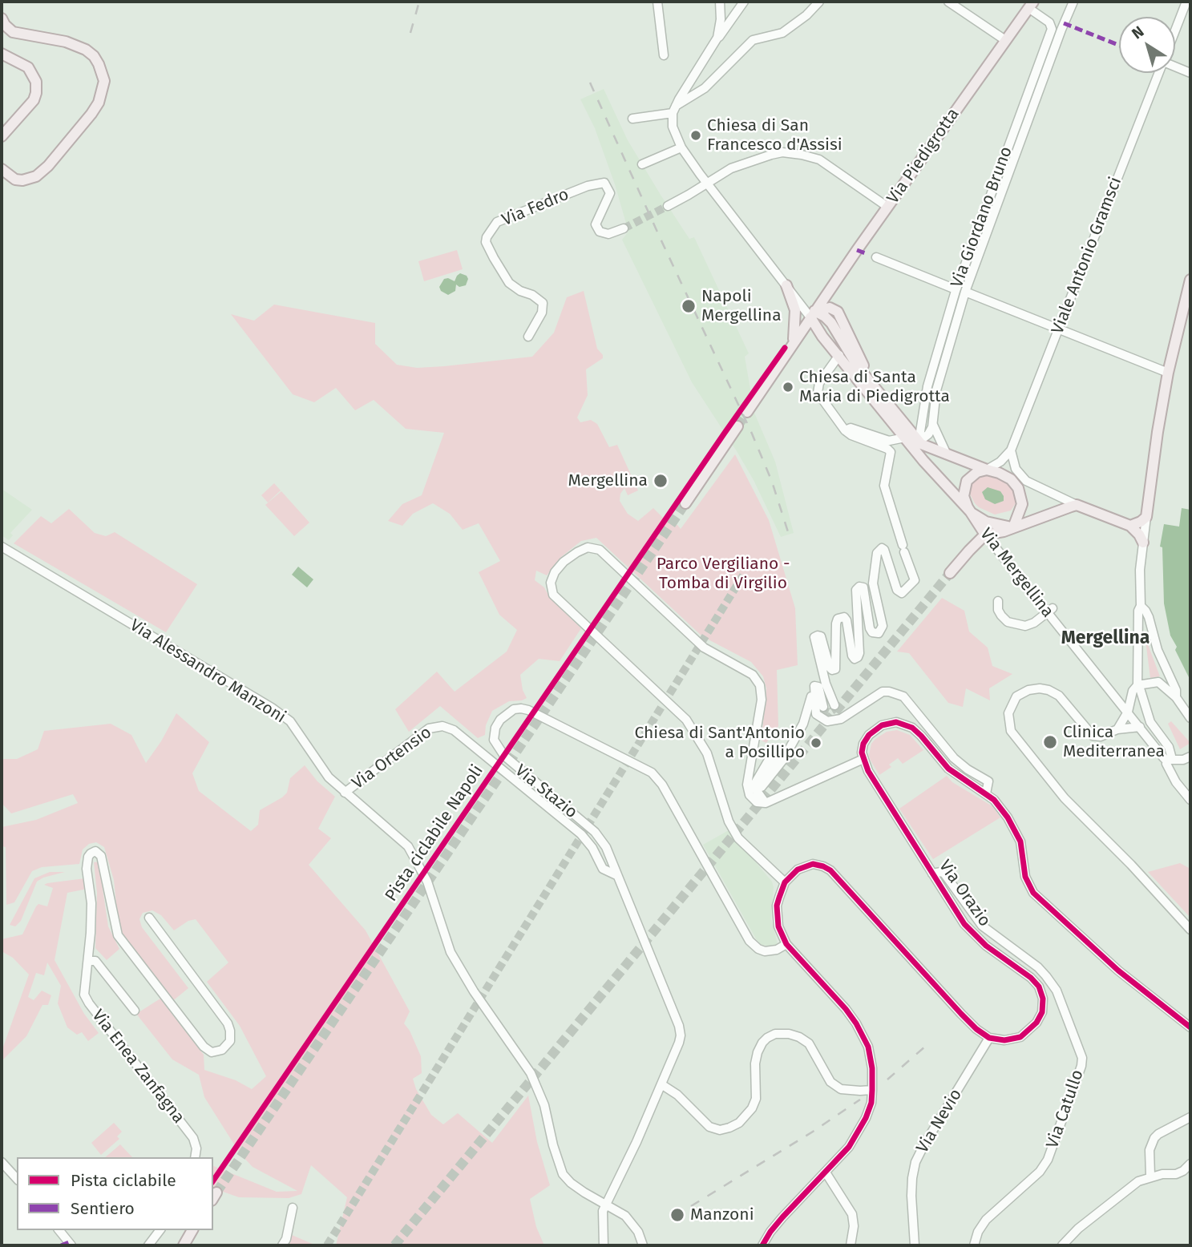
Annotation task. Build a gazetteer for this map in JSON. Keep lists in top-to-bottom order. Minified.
{"streets":{"main road":["Via Piedigrotta","Via Mergellina"],"street":["Via Fedro","Via Giordano Bruno","Viale Antonio Gramsci","Via Alessandro Manzoni","Via Ortensio","Via Stazio","Via Orazio","Via Enea Zanfagna","Via Catullo","Via Nevio"],"cycle path":["Pista ciclabile Napoli"]},"crossings":[["Via Piedigrotta","Via Giordano Bruno"],["Via Alessandro Manzoni","Via Ortensio"],["Via Alessandro Manzoni","Via Stazio"],["Via Ortensio","Via Stazio"],["Via Orazio","Via Catullo"],["Via Orazio","Via Nevio"]],"districts":["Mergellina"],"parks":["Parco Vergiliano - Tomba di Virgilio"],"places":["Chiesa di San Francesco d'Assisi","Napoli Mergellina","Chiesa di Santa Maria di Piedigrotta","Mergellina","Clinica Mediterranea","Chiesa di Sant'Antonio a Posillipo","Manzoni"],"legend":["Pista ciclabile","Sentiero"],"north":"top left"}
